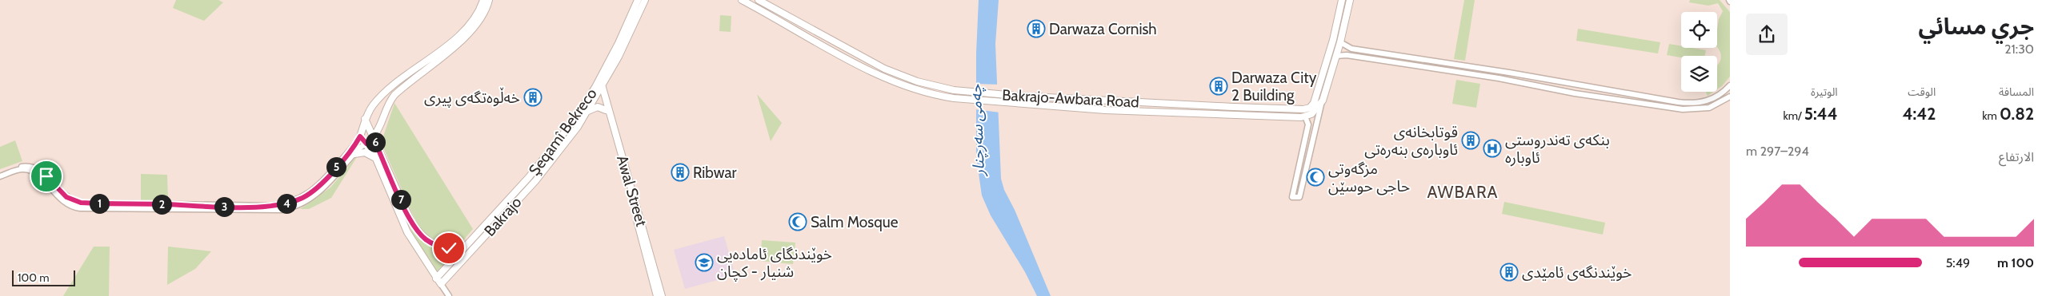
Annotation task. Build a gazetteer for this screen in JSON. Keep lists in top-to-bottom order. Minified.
{"streets":{"main road":["Bakrajo-Awbara Road","Şeqamî Bekreco","Awal Street","Bakrajo"]},"crossings":[["Şeqamî Bekreco","Awal Street"],["Şeqamî Bekreco","Bakrajo"],["Awal Street","Bakrajo"]],"districts":["AWBARA"],"water":["چەمی سەرچنار"],"places":{"building":["Darwaza Cornish","Darwaza City 2 Building","خەڵوەتگەی پیری","قوتابخانەی ئاوبارەی بنەرەتی","Ribwar","خوێندنگەی ئامێدی"],"hospital":["بنکەی تەندروستی ئاوبارە"],"mosque":["مزگەوتی حاجی حوسێن","Salm Mosque"],"school or university":["خوێندنگای ئامادەیی شنیار - کچان"]},"scale_bar":"100 m","page":{"heading":["جري مسائي","21:30"],"stats":[["المسافة","0.82 km"],["الوقت","4:42"],["الوتيرة","5:44 /km"]],"pins":["6","5","7","1","4","2","3"],"chart":["الارتفاع","294–297 m"],"list":[{"name":"100 m","note":"5:49"}],"scale":"100 m"}}
